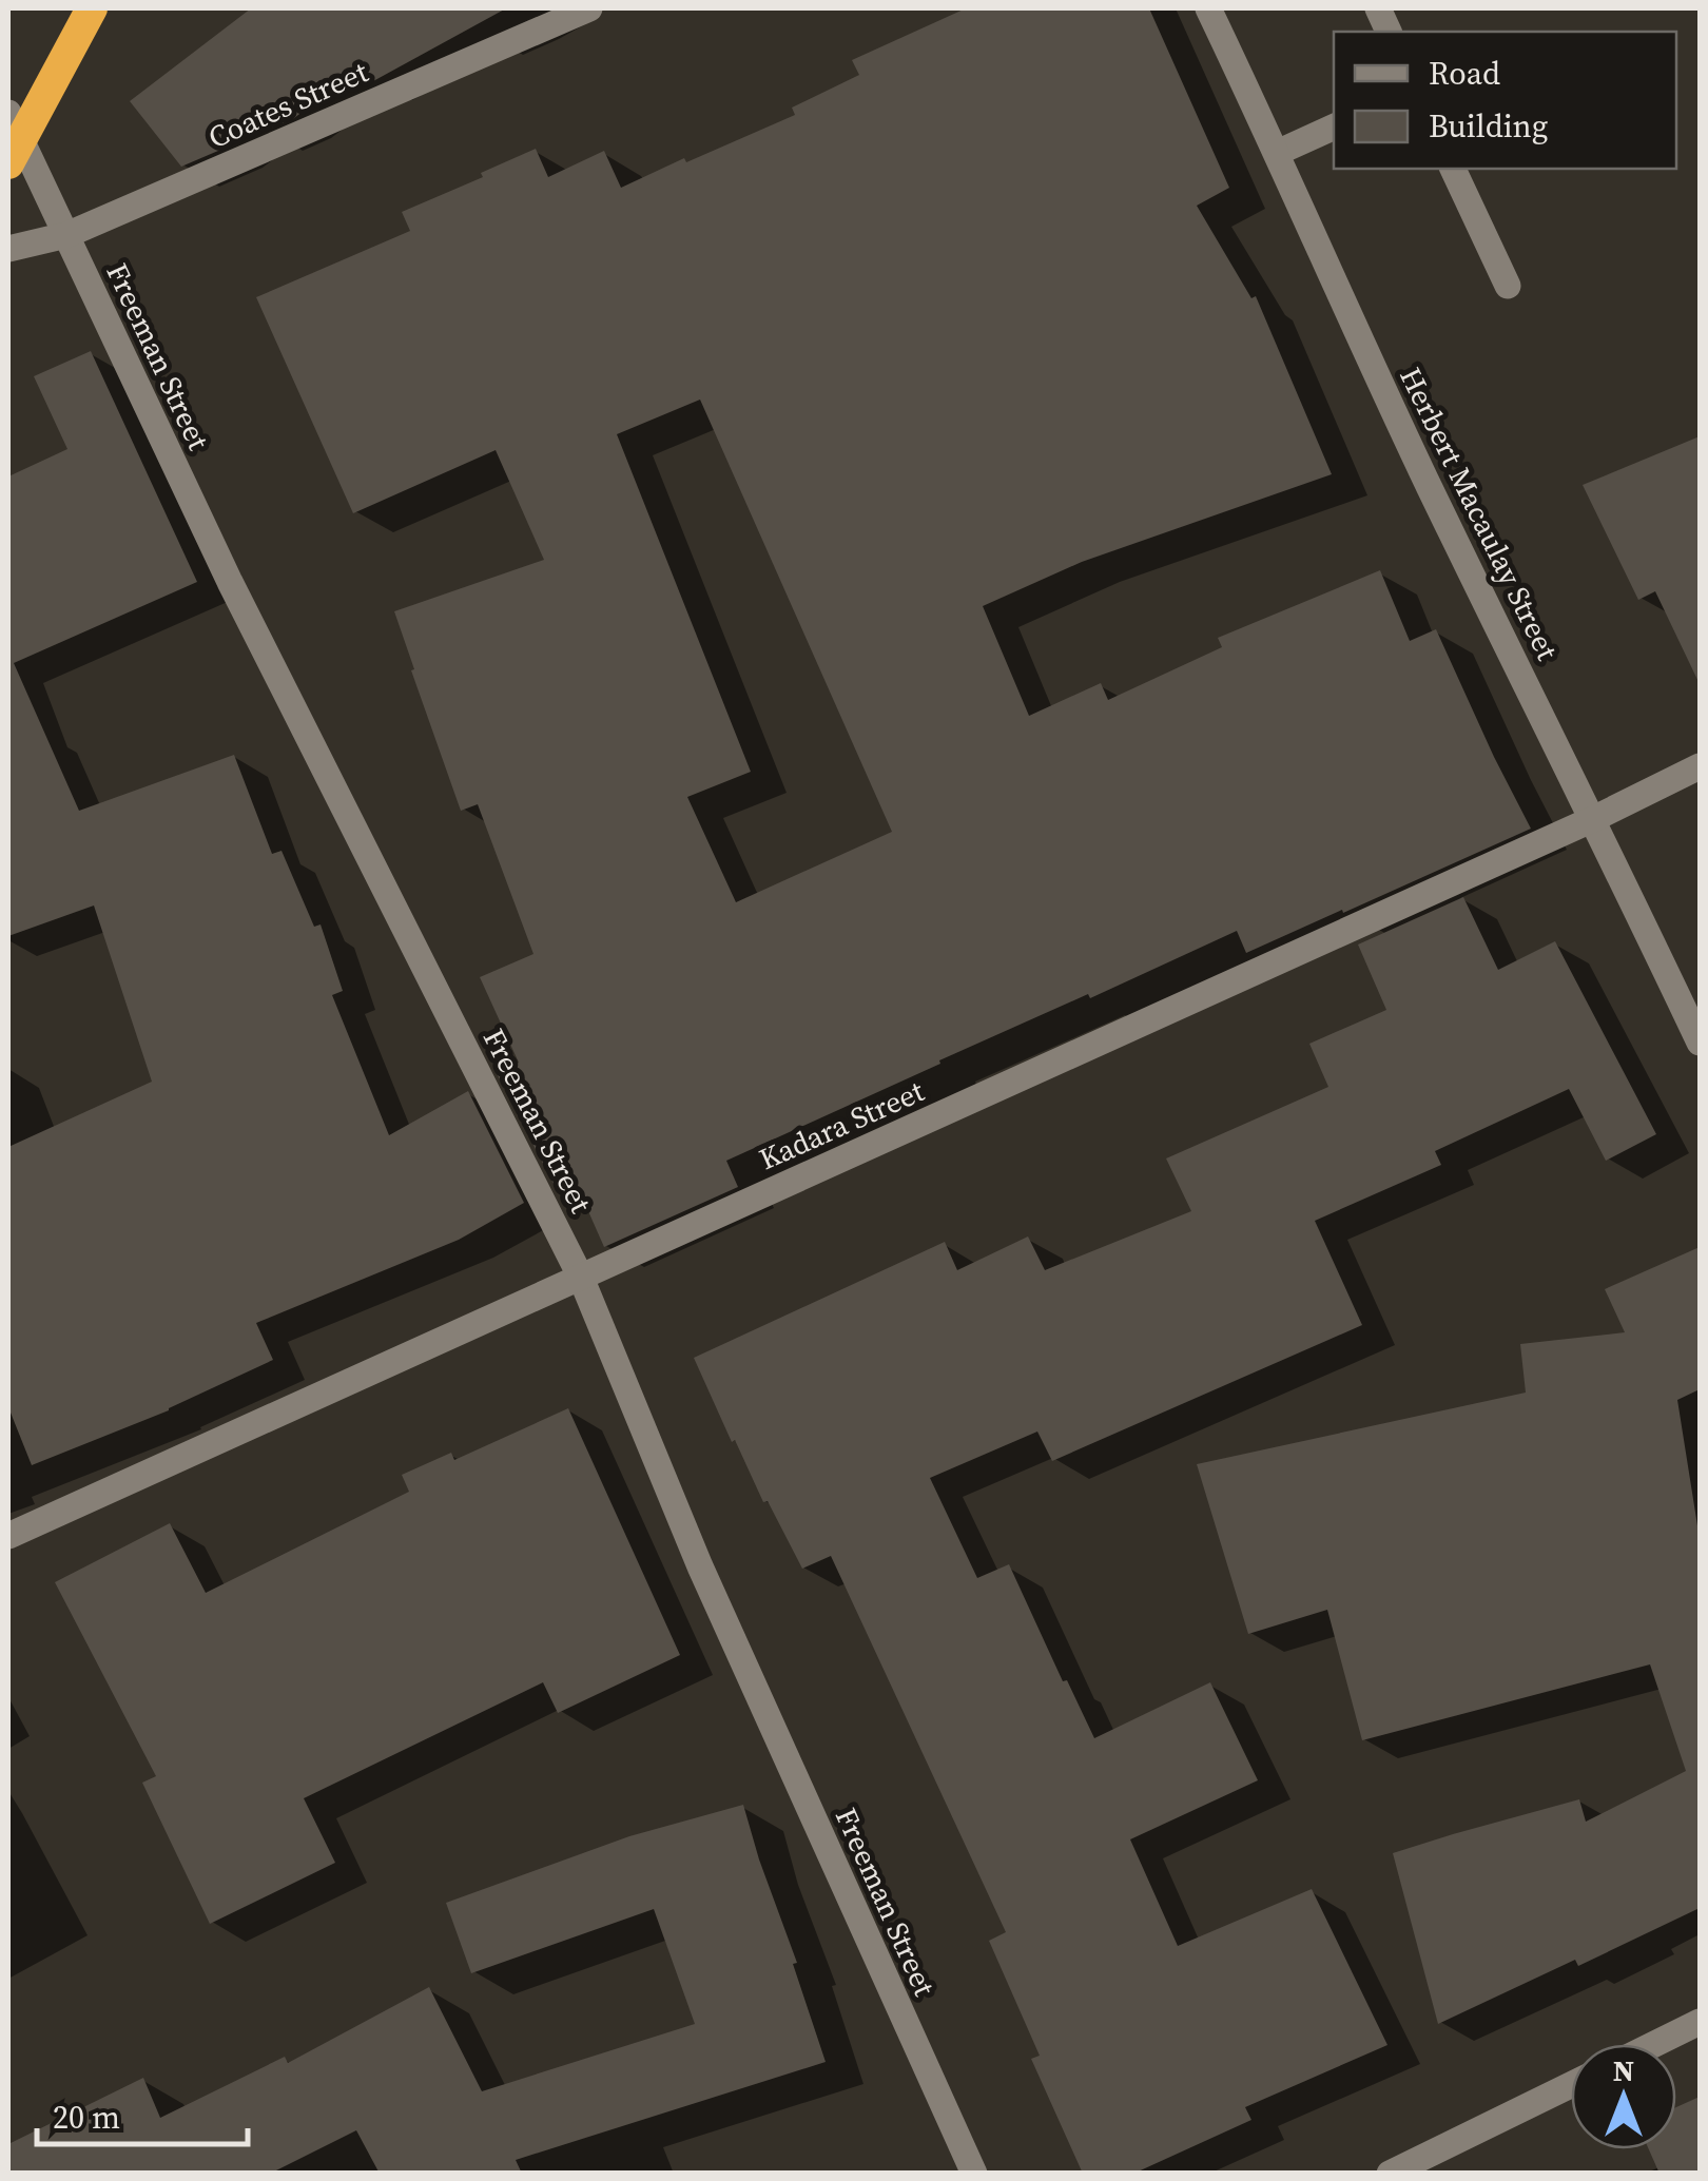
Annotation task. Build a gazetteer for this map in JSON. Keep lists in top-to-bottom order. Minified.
{"streets":{"street":["Coates Street","Freeman Street","Herbert Macaulay Street","Kadara Street"]},"crossings":[["Coates Street","Freeman Street"],["Freeman Street","Kadara Street"],["Herbert Macaulay Street","Kadara Street"]],"legend":["Road","Building"],"scale_bar":"20 m","north":"top"}
